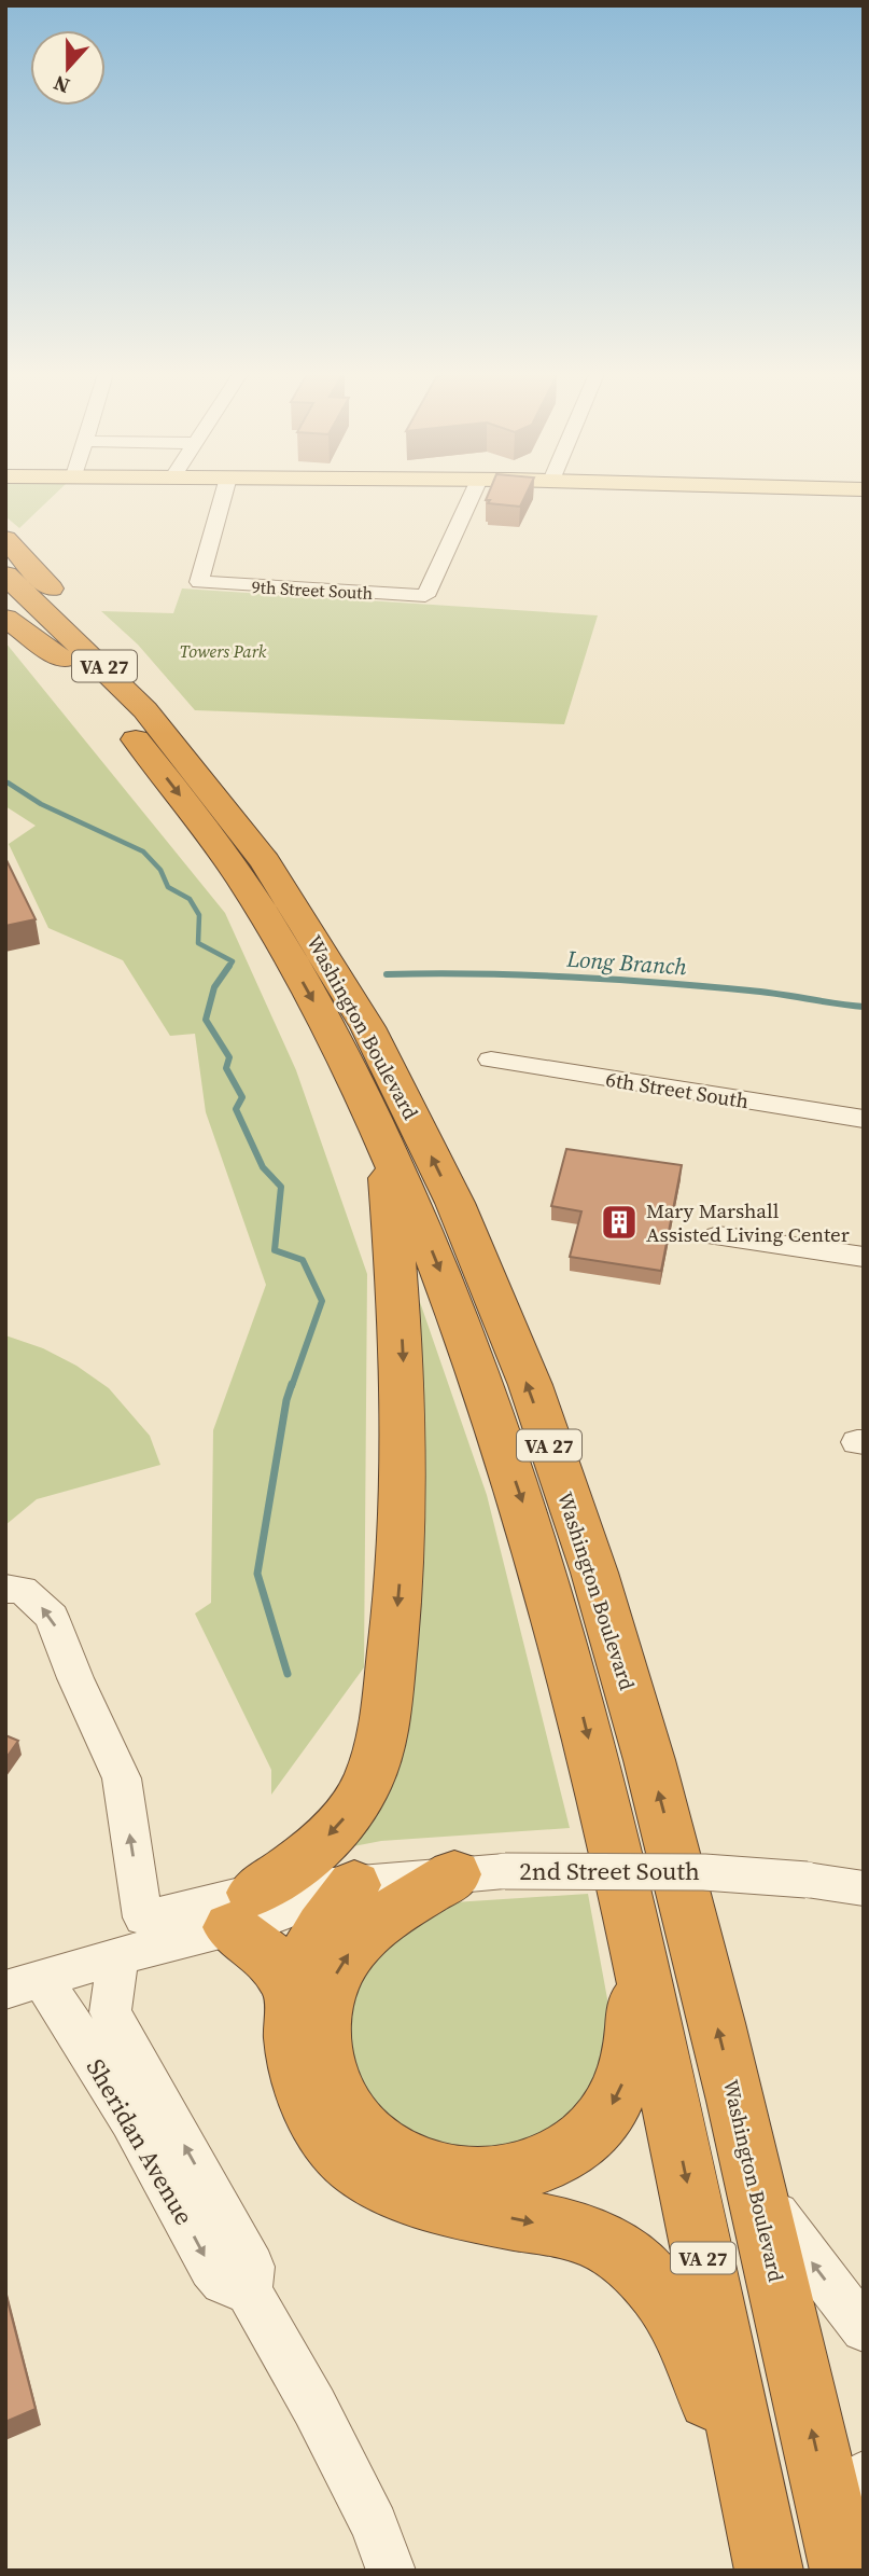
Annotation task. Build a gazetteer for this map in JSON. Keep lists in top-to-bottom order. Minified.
{"streets":{"highway":["VA 27","Washington Boulevard"],"street":["9th Street South","6th Street South","2nd Street South","Sheridan Avenue"]},"water":["Long Branch"],"parks":["Towers Park"],"places":{"building":["Mary Marshall Assisted Living Center"]},"north":"bottom"}
